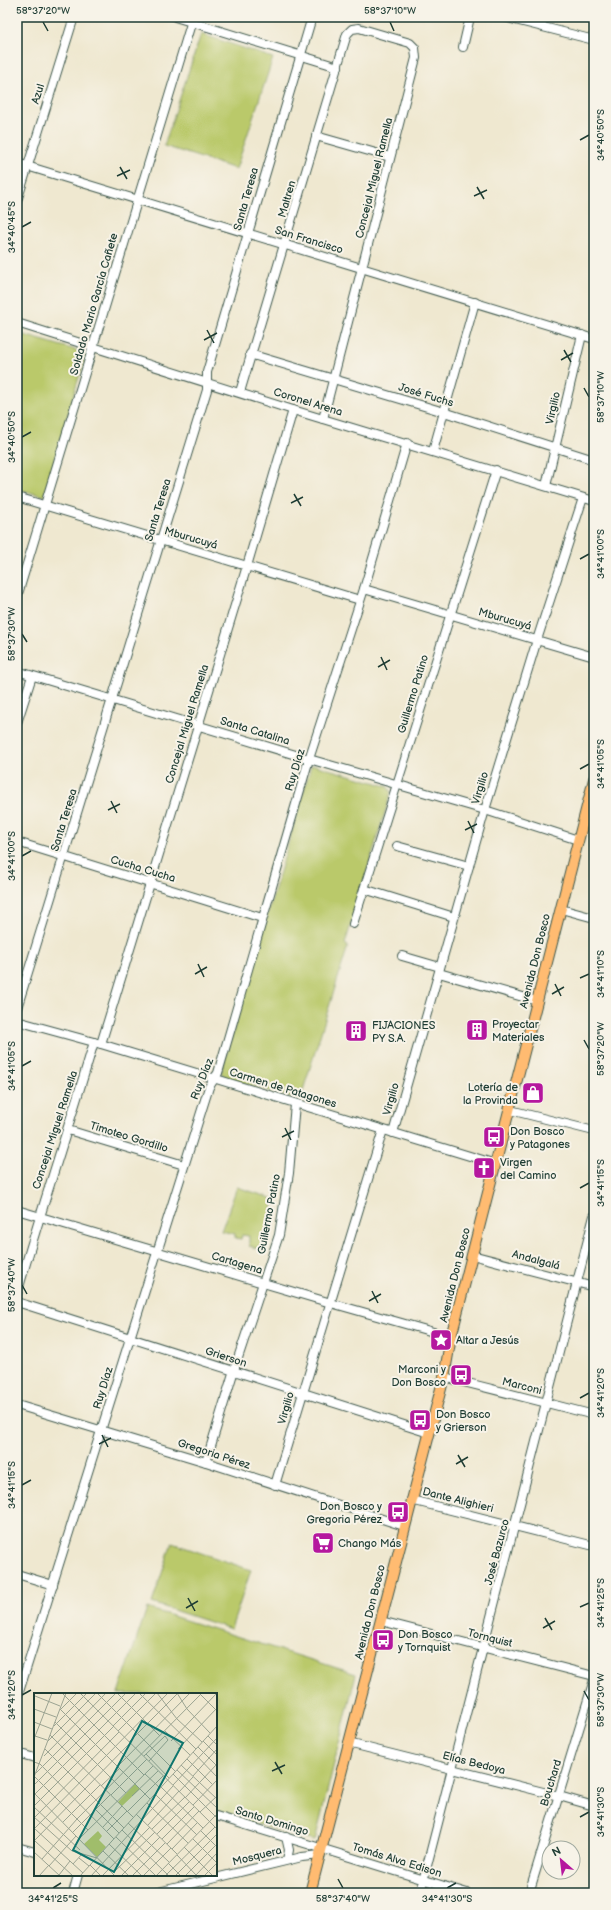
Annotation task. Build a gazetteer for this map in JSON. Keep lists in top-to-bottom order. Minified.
{"streets":{"main road":["Avenida Don Bosco"],"street":["Azul","Concejal Miguel Ramella","Santa Teresa","Maltren","San Francisco","Soldado Mario García Cañete","José Fuchs","Coronel Arena","Virgilio","Mburucuyá","Guillermo Patino","Santa Catalina","Ruy Díaz","Cucha Cucha","Carmen de Patagones","Timoteo Gordillo","Andalgalá","Cartagena","Grierson","Marconi","Gregoria Pérez","Dante Alighieri","José Bazurco","Tornquist","Elías Bedoya","Bouchard","Santo Domingo","Mosquera","Tomás Alva Edison"]},"crossings":[["Azul","San Francisco"],["Concejal Miguel Ramella","Maltren"],["Concejal Miguel Ramella","San Francisco"],["Concejal Miguel Ramella","José Fuchs"],["Concejal Miguel Ramella","Coronel Arena"],["Concejal Miguel Ramella","Mburucuyá"],["Concejal Miguel Ramella","Santa Catalina"],["Concejal Miguel Ramella","Cucha Cucha"],["Concejal Miguel Ramella","Carmen de Patagones"],["Concejal Miguel Ramella","Timoteo Gordillo"],["Concejal Miguel Ramella","Cartagena"],["Santa Teresa","San Francisco"],["Santa Teresa","Coronel Arena"],["Santa Teresa","Mburucuyá"],["Santa Teresa","Santa Catalina"],["Santa Teresa","Cucha Cucha"],["Maltren","San Francisco"],["Maltren","José Fuchs"],["Maltren","Coronel Arena"],["San Francisco","Soldado Mario García Cañete"],["San Francisco","Virgilio"],["Soldado Mario García Cañete","Coronel Arena"],["Soldado Mario García Cañete","Mburucuyá"],["José Fuchs","Virgilio"],["Coronel Arena","Virgilio"],["Coronel Arena","Guillermo Patino"],["Coronel Arena","Ruy Díaz"],["Virgilio","Mburucuyá"],["Virgilio","Santa Catalina"],["Virgilio","Carmen de Patagones"],["Virgilio","Cartagena"],["Virgilio","Grierson"],["Virgilio","Gregoria Pérez"],["Mburucuyá","Guillermo Patino"],["Mburucuyá","Ruy Díaz"],["Guillermo Patino","Santa Catalina"],["Guillermo Patino","Carmen de Patagones"],["Guillermo Patino","Cartagena"],["Guillermo Patino","Grierson"],["Guillermo Patino","Gregoria Pérez"],["Santa Catalina","Ruy Díaz"],["Santa Catalina","Avenida Don Bosco"],["Ruy Díaz","Cucha Cucha"],["Ruy Díaz","Carmen de Patagones"],["Ruy Díaz","Timoteo Gordillo"],["Ruy Díaz","Cartagena"],["Ruy Díaz","Grierson"],["Ruy Díaz","Gregoria Pérez"],["Avenida Don Bosco","Carmen de Patagones"],["Avenida Don Bosco","Andalgalá"],["Avenida Don Bosco","Cartagena"],["Avenida Don Bosco","Grierson"],["Avenida Don Bosco","Marconi"],["Avenida Don Bosco","Gregoria Pérez"],["Avenida Don Bosco","Dante Alighieri"],["Avenida Don Bosco","Tornquist"],["Avenida Don Bosco","Elías Bedoya"],["Avenida Don Bosco","Santo Domingo"],["Avenida Don Bosco","Mosquera"],["Avenida Don Bosco","Tomás Alva Edison"],["Andalgalá","José Bazurco"],["Marconi","José Bazurco"],["Dante Alighieri","José Bazurco"],["José Bazurco","Tornquist"],["José Bazurco","Elías Bedoya"],["José Bazurco","Tomás Alva Edison"],["Elías Bedoya","Bouchard"],["Santo Domingo","Mosquera"],["Santo Domingo","Tomás Alva Edison"],["Mosquera","Tomás Alva Edison"]],"places":{"building":["Proyectar Materiales","FIJACIONES PY S.A."],"shop":["Lotería de la Provinda"],"bus stop":["Don Bosco y Patagones","Marconi y Don Bosco","Don Bosco y Grierson","Don Bosco y Gregoria Pérez","Don Bosco y Tornquist"],"church":["Virgen del Camino"],"place":["Altar a Jesús"],"supermarket":["Chango Más"]},"north":"top left","coordinates":["58°37'20\"W","58°37'10\"W","34°40'50\"S","34°40'45\"S","34°41'00\"S","58°37'30\"W","34°41'05\"S","34°41'10\"S","34°41'15\"S","58°37'40\"W","34°41'20\"S","34°41'25\"S","34°41'30\"S"]}
